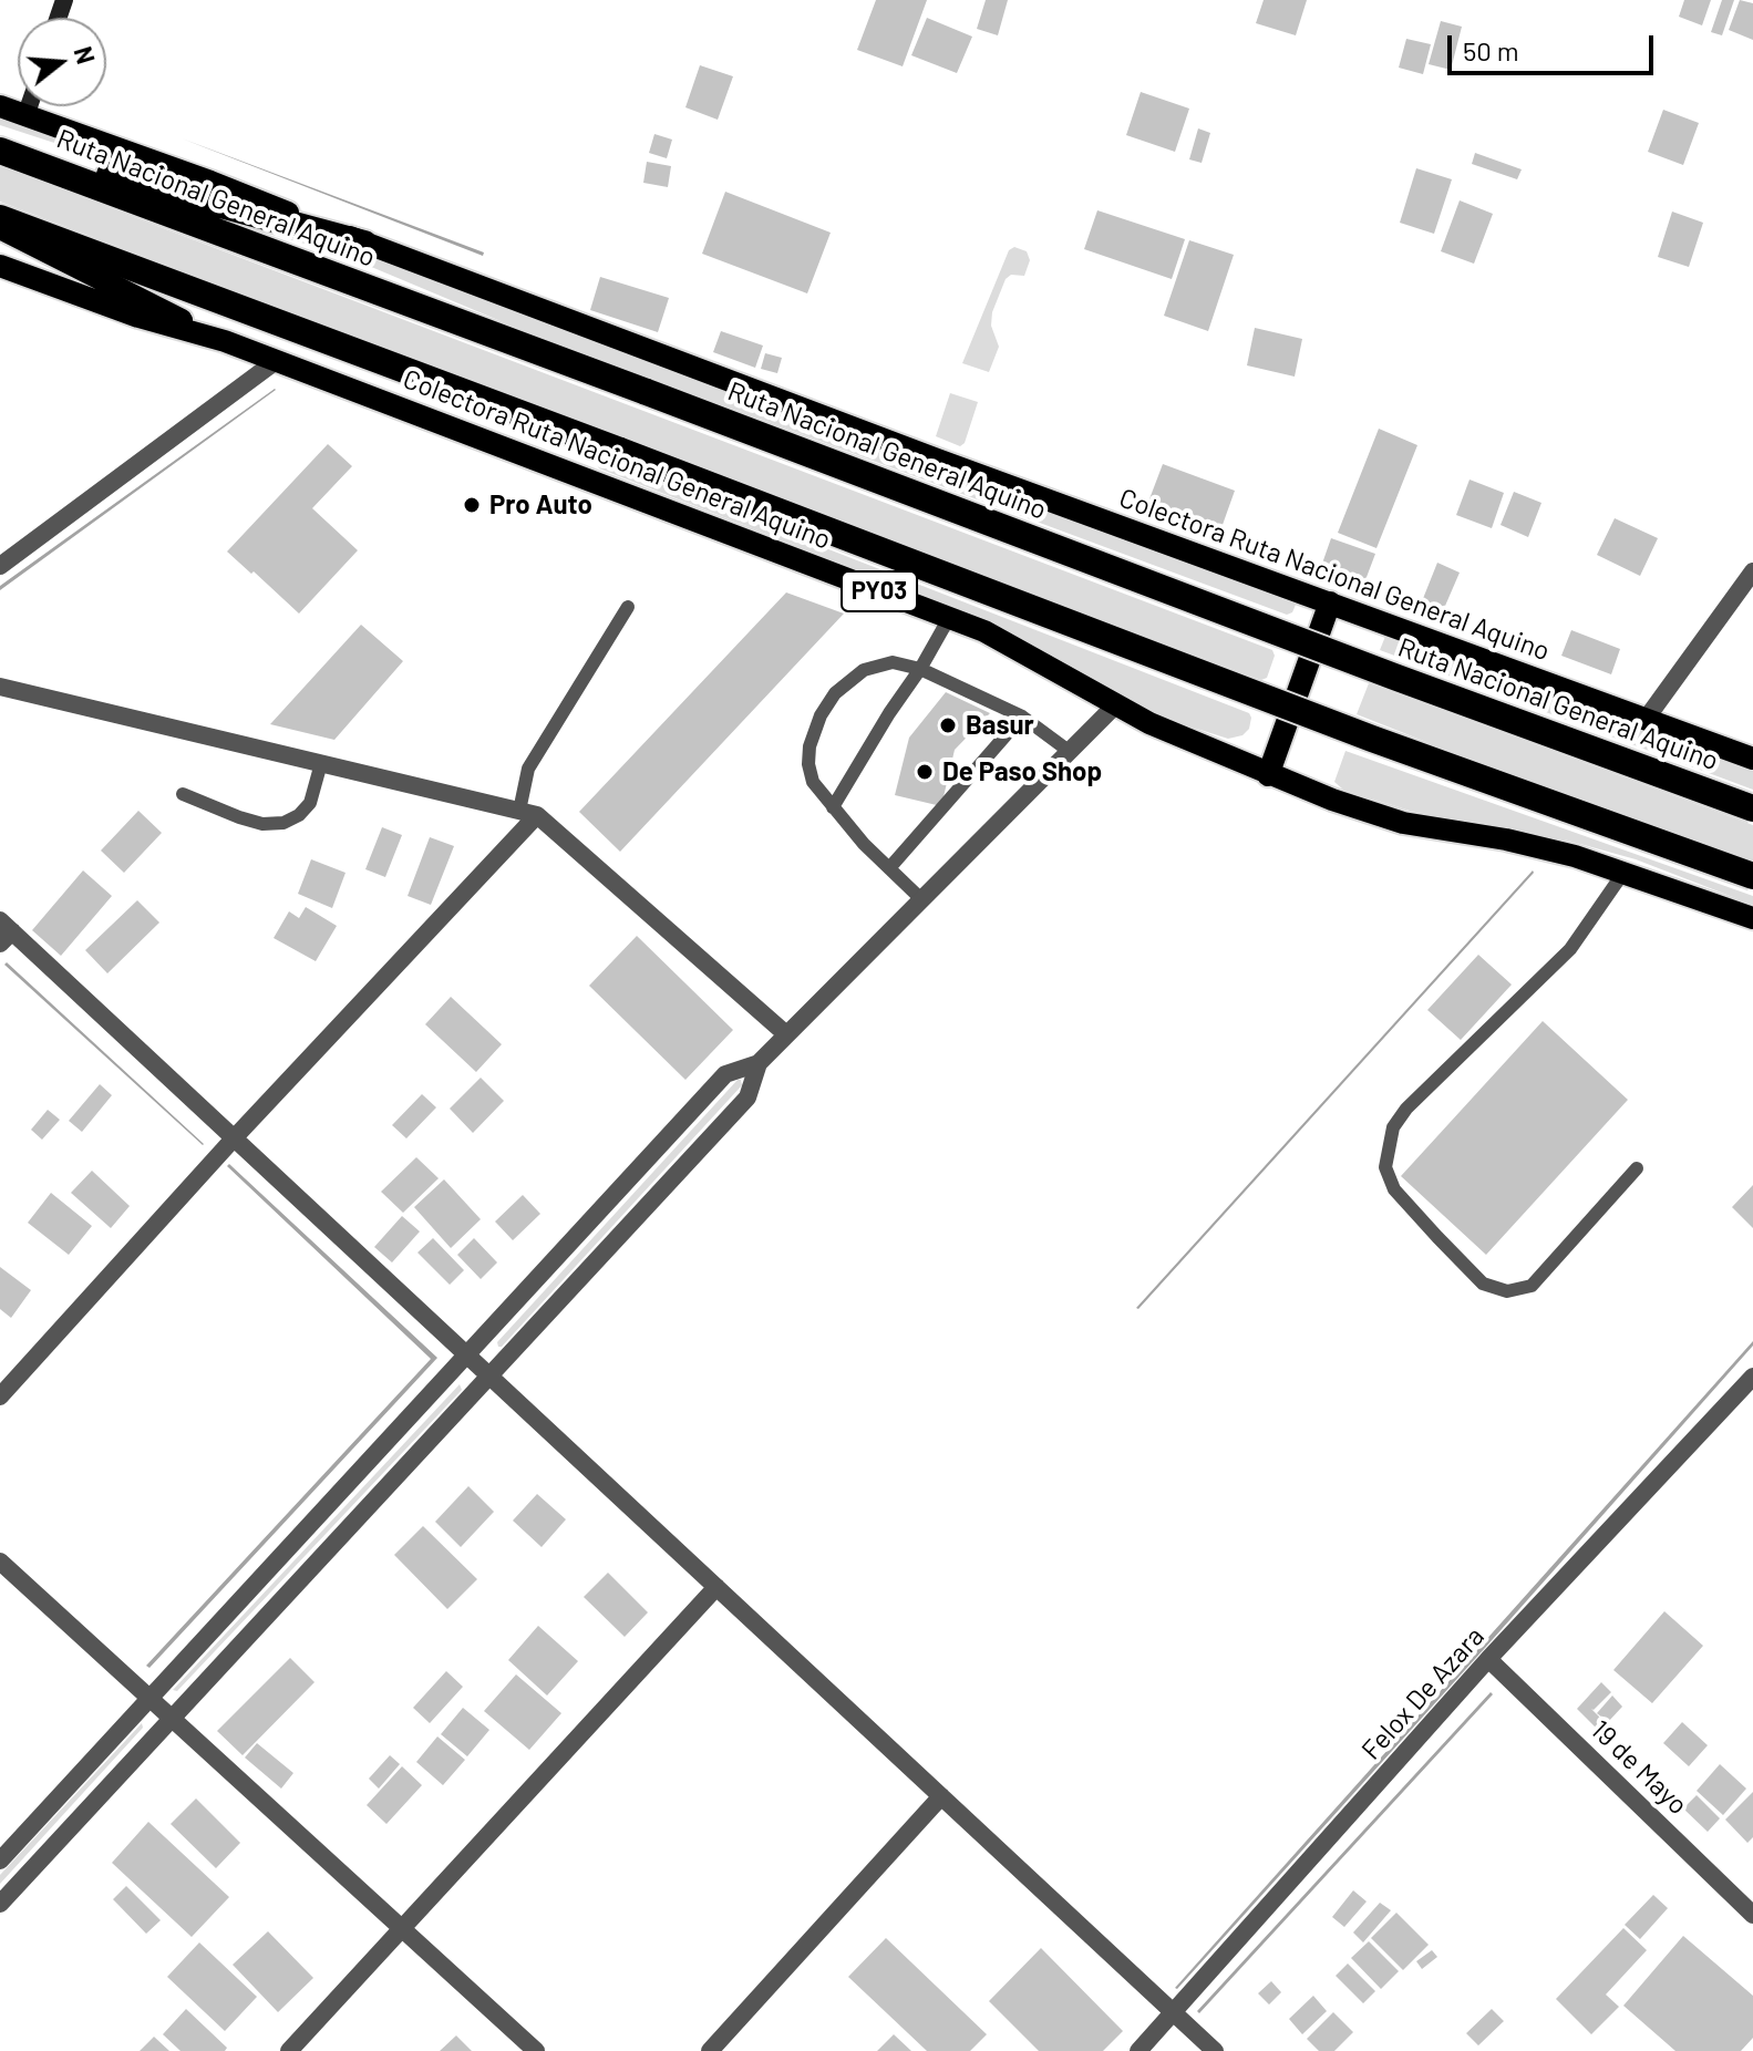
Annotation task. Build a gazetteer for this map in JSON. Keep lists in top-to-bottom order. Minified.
{"streets":{"highway":["Ruta Nacional General Aquino","PY03"],"main road":["Colectora Ruta Nacional General Aquino"],"street":["Felox De Azara","19 de Mayo"]},"crossings":[["Felox De Azara","19 de Mayo"]],"places":["Pro Auto","Basur","De Paso Shop"],"scale_bar":"50 m","north":"right"}
